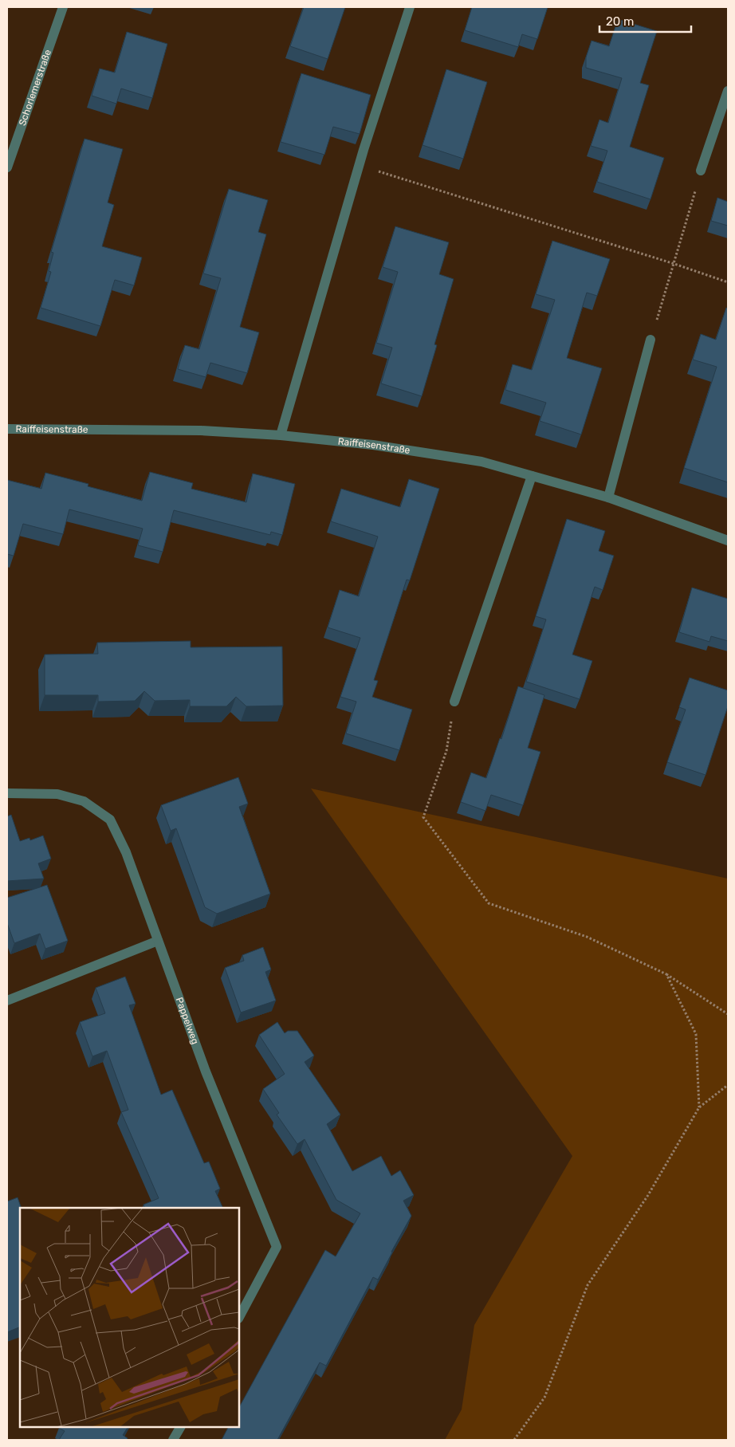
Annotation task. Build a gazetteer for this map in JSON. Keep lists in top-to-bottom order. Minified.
{"streets":{"street":["Schorlemerstraße","Raiffeisenstraße","Pappelweg"]},"scale_bar":"20 m"}
